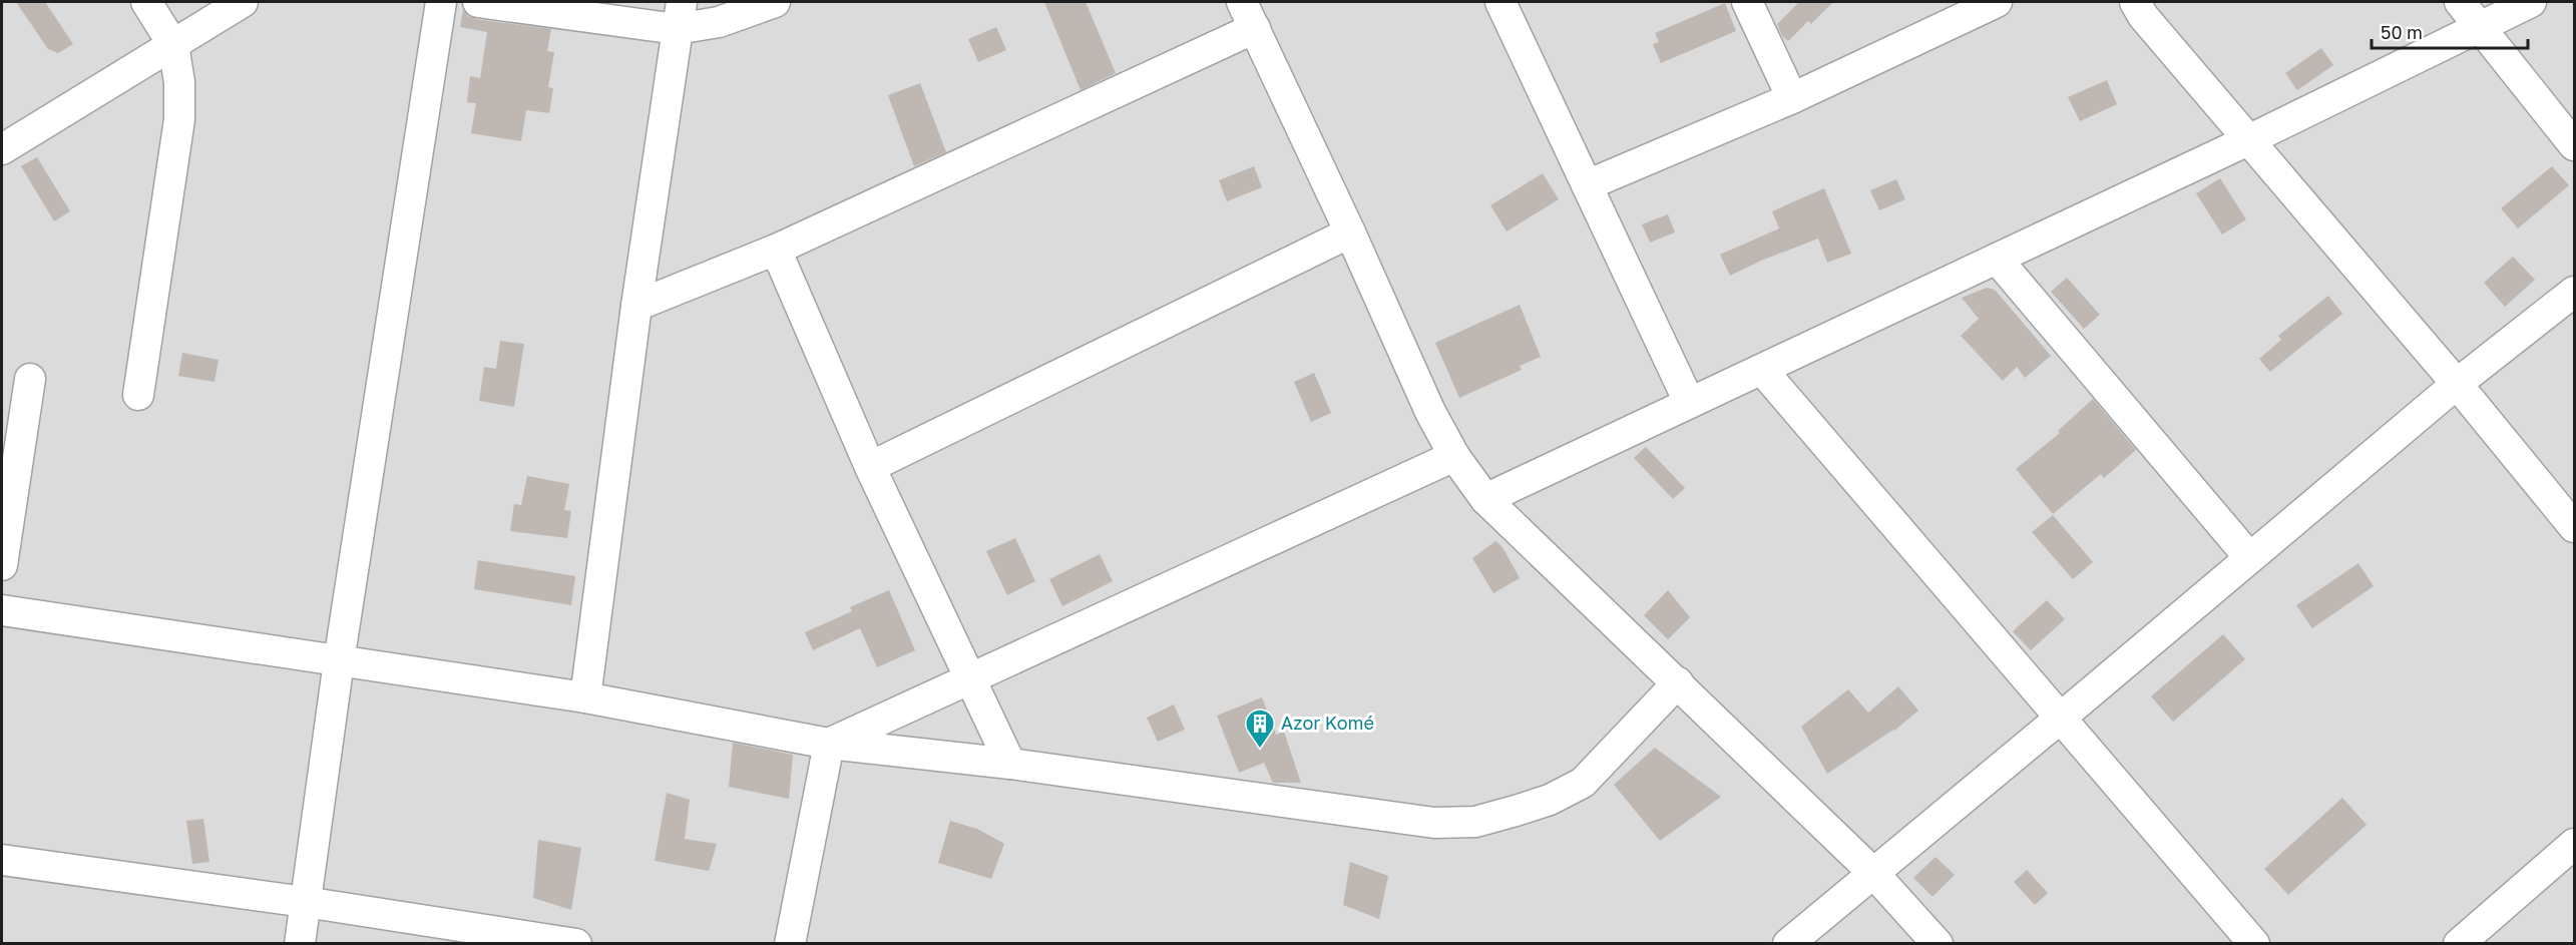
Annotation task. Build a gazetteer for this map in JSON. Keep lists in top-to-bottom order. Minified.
{"places":{"building":["Azor Komé"]},"scale_bar":"50 m"}
